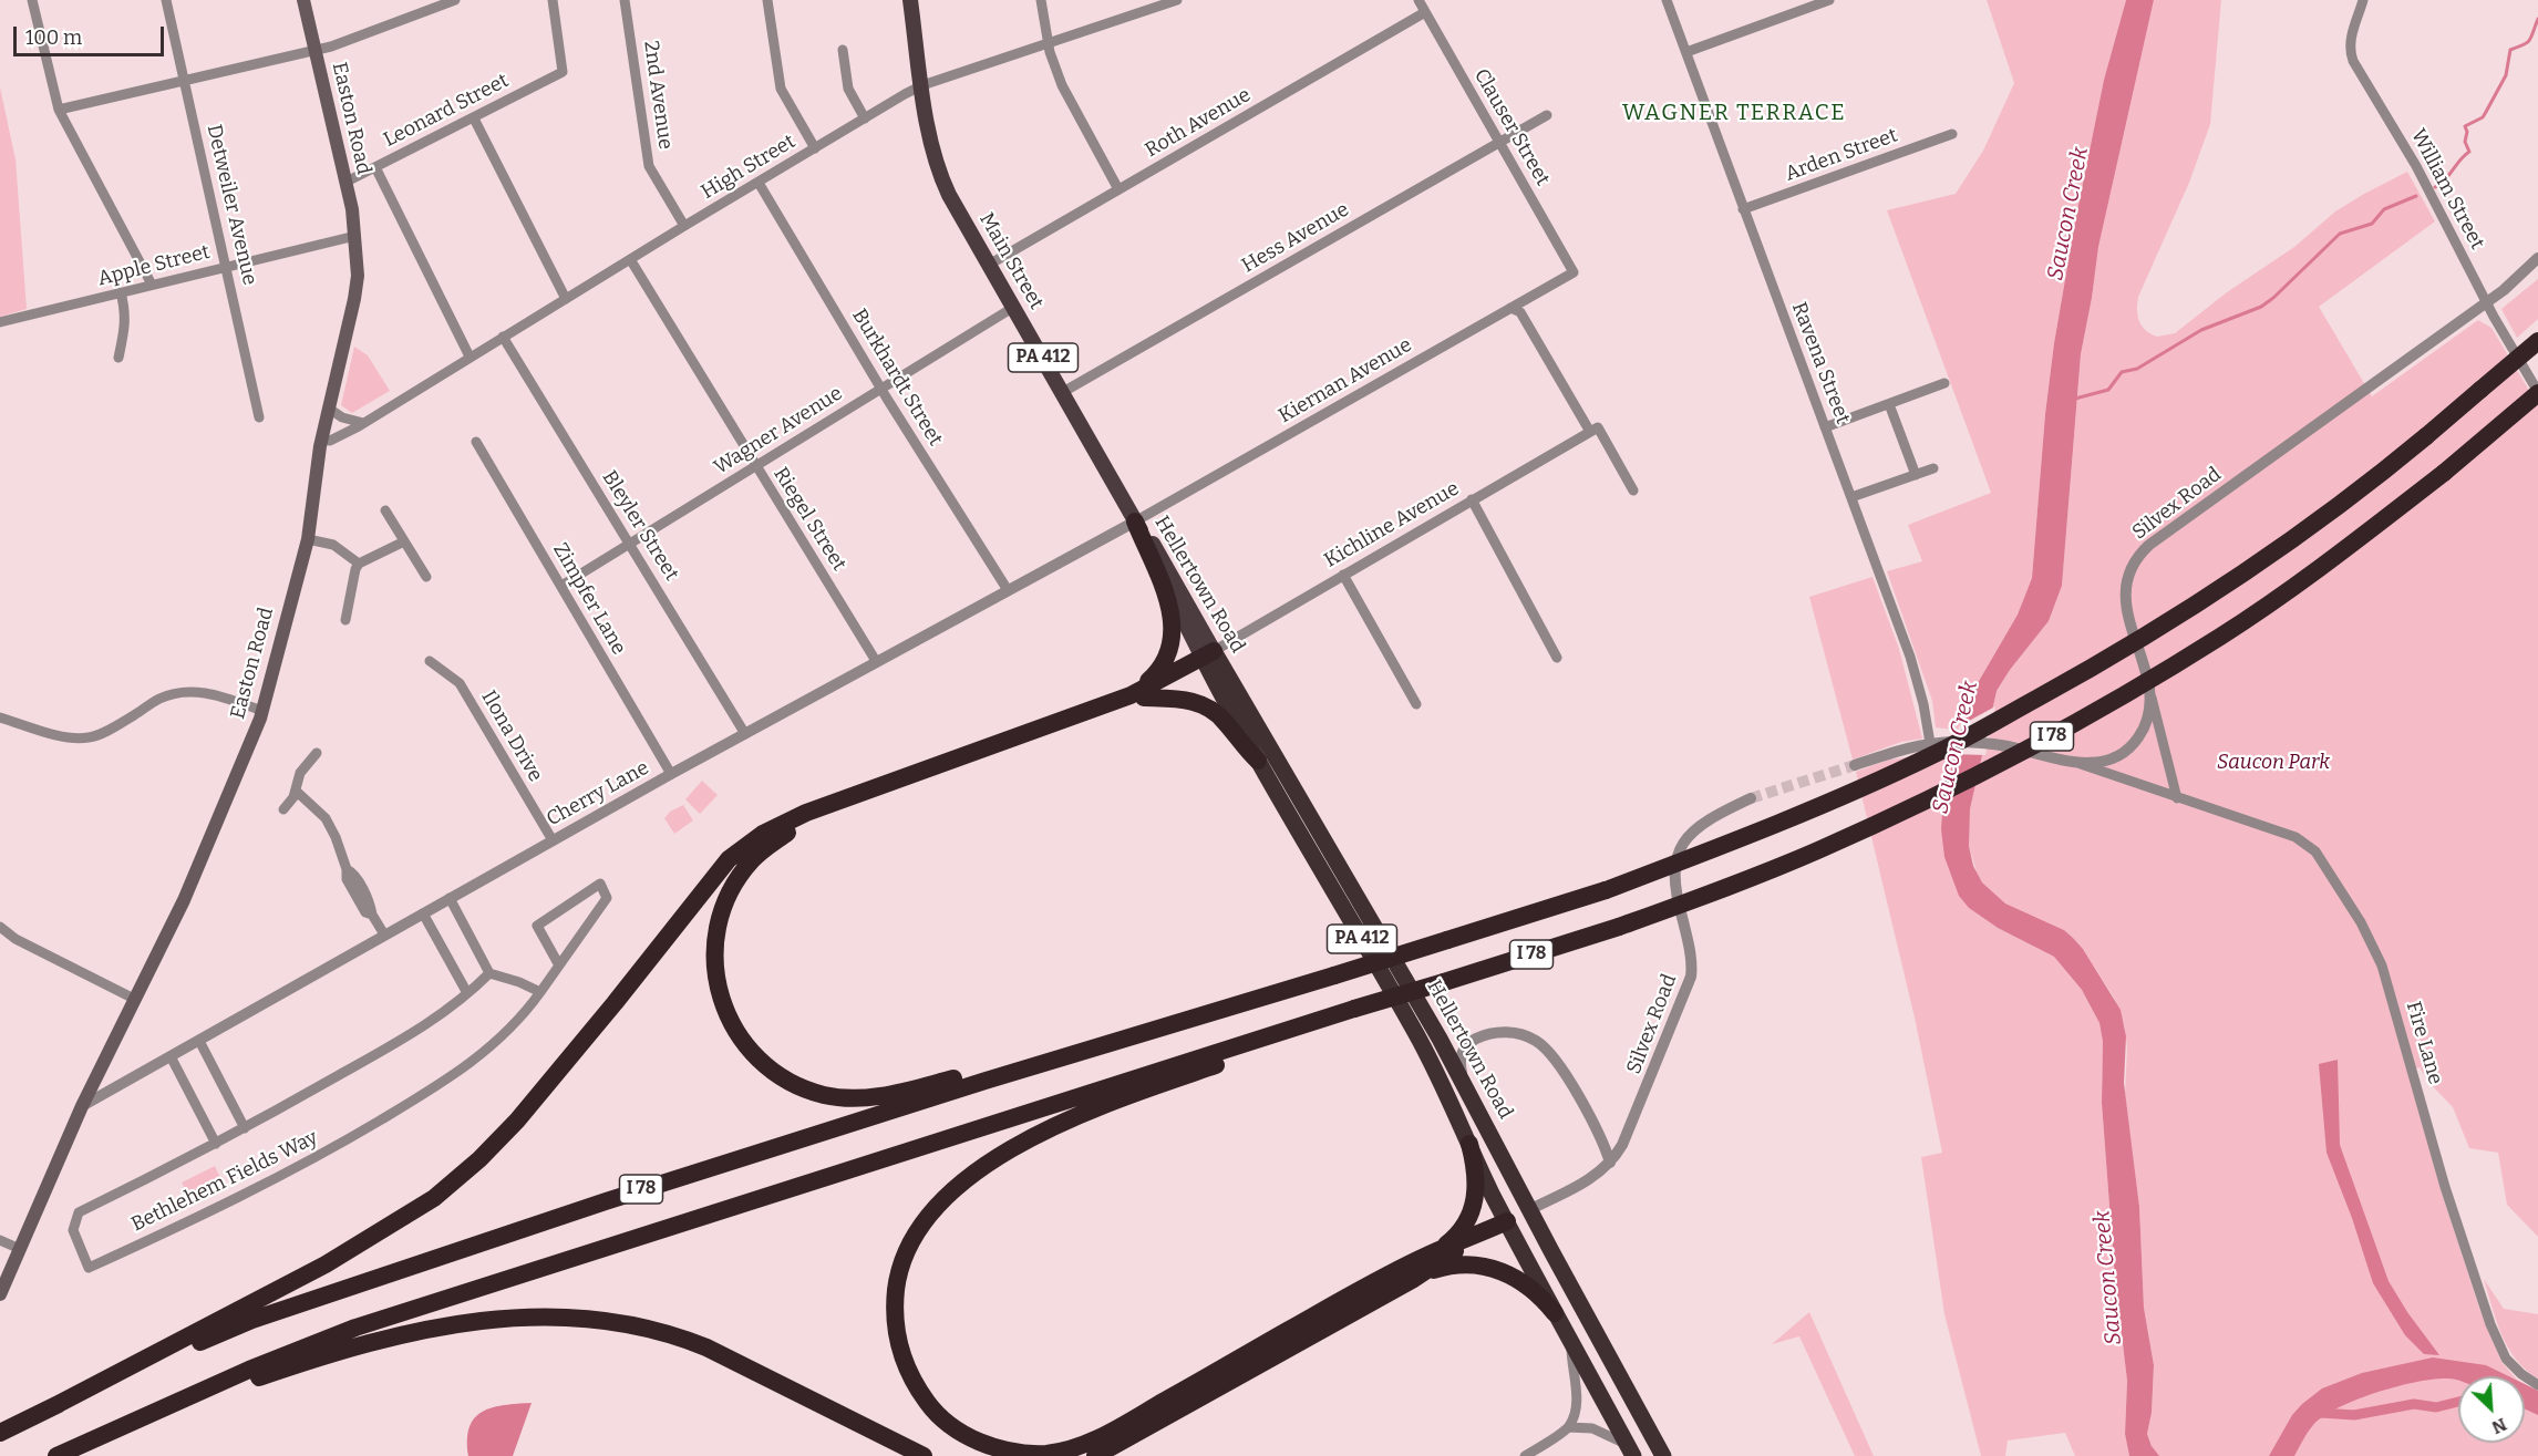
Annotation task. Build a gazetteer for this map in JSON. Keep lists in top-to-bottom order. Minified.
{"streets":{"highway":["PA 412","Hellertown Road","I 78"],"main road":["Easton Road","Main Street"],"street":["2nd Avenue","Leonard Street","Roth Avenue","Clauser Street","Arden Street","High Street","William Street","Detweiler Avenue","Hess Avenue","Apple Street","Ravena Street","Burkhardt Street","Kiernan Avenue","Wagner Avenue","Silvex Road","Riegel Street","Kichline Avenue","Bleyler Street","Zimpfer Lane","Ilona Drive","Cherry Lane","Fire Lane","Bethlehem Fields Way"]},"crossings":[["2nd Avenue","High Street"],["Leonard Street","Easton Road"],["Easton Road","High Street"],["Easton Road","Apple Street"],["Easton Road","Cherry Lane"],["Roth Avenue","Clauser Street"],["Roth Avenue","Main Street"],["Clauser Street","Hess Avenue"],["Clauser Street","Kiernan Avenue"],["Arden Street","Ravena Street"],["High Street","Main Street"],["High Street","Burkhardt Street"],["High Street","Riegel Street"],["High Street","Bleyler Street"],["William Street","Silvex Road"],["William Street","I 78"],["Detweiler Avenue","Apple Street"],["Hess Avenue","Main Street"],["Main Street","Kiernan Avenue"],["Main Street","Wagner Avenue"],["Main Street","Hellertown Road"],["Main Street","Cherry Lane"],["Ravena Street","Silvex Road"],["Burkhardt Street","Wagner Avenue"],["Burkhardt Street","Cherry Lane"],["Kiernan Avenue","Hellertown Road"],["Kiernan Avenue","Cherry Lane"],["Wagner Avenue","Riegel Street"],["Wagner Avenue","Bleyler Street"],["Wagner Avenue","Zimpfer Lane"],["Silvex Road","Hellertown Road"],["Silvex Road","Fire Lane"],["Riegel Street","Cherry Lane"],["Kichline Avenue","Hellertown Road"],["Bleyler Street","Cherry Lane"],["Hellertown Road","Cherry Lane"],["Zimpfer Lane","Cherry Lane"],["Ilona Drive","Cherry Lane"],["Cherry Lane","Bethlehem Fields Way"]],"districts":["WAGNER TERRACE"],"water":["Saucon Creek"],"parks":["Saucon Park"],"scale_bar":"100 m","north":"bottom right"}
